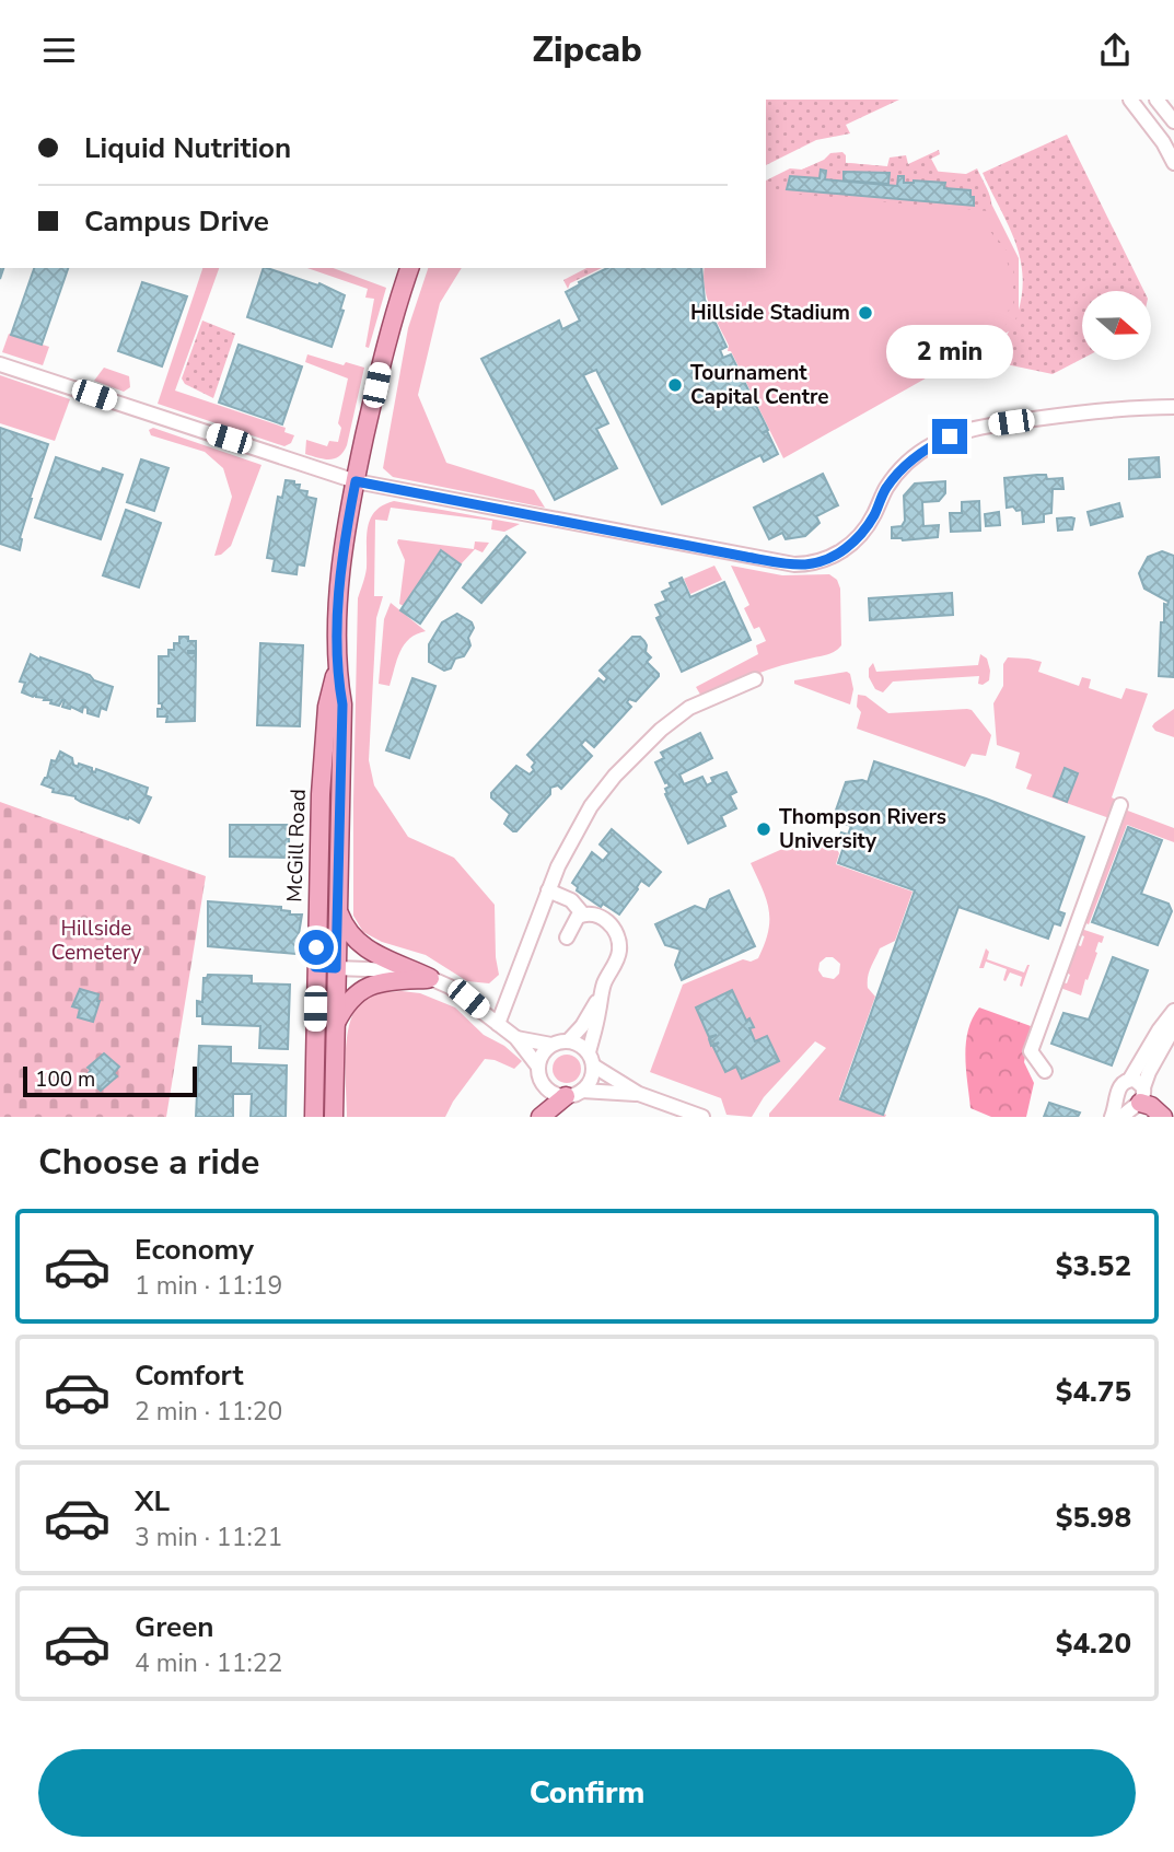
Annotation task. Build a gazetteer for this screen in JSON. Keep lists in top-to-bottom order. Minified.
{"streets":{"main road":["McGill Road"]},"parks":["Hillside Cemetery"],"places":["Hillside Stadium","Tournament Capital Centre","Thompson Rivers University"],"scale_bar":"100 m","north":"right","page":{"header":"Zipcab","banner":["Liquid Nutrition","Campus Drive"],"bubble":"2 min","scale":"100 m","heading":"Choose a ride","list":[{"name":"Economy","note":"1 min · 11:19","value":"$3.52"},{"name":"Comfort","note":"2 min · 11:20","value":"$4.75"},{"name":"XL","note":"3 min · 11:21","value":"$5.98"},{"name":"Green","note":"4 min · 11:22","value":"$4.20"}],"buttons":"Confirm"}}
